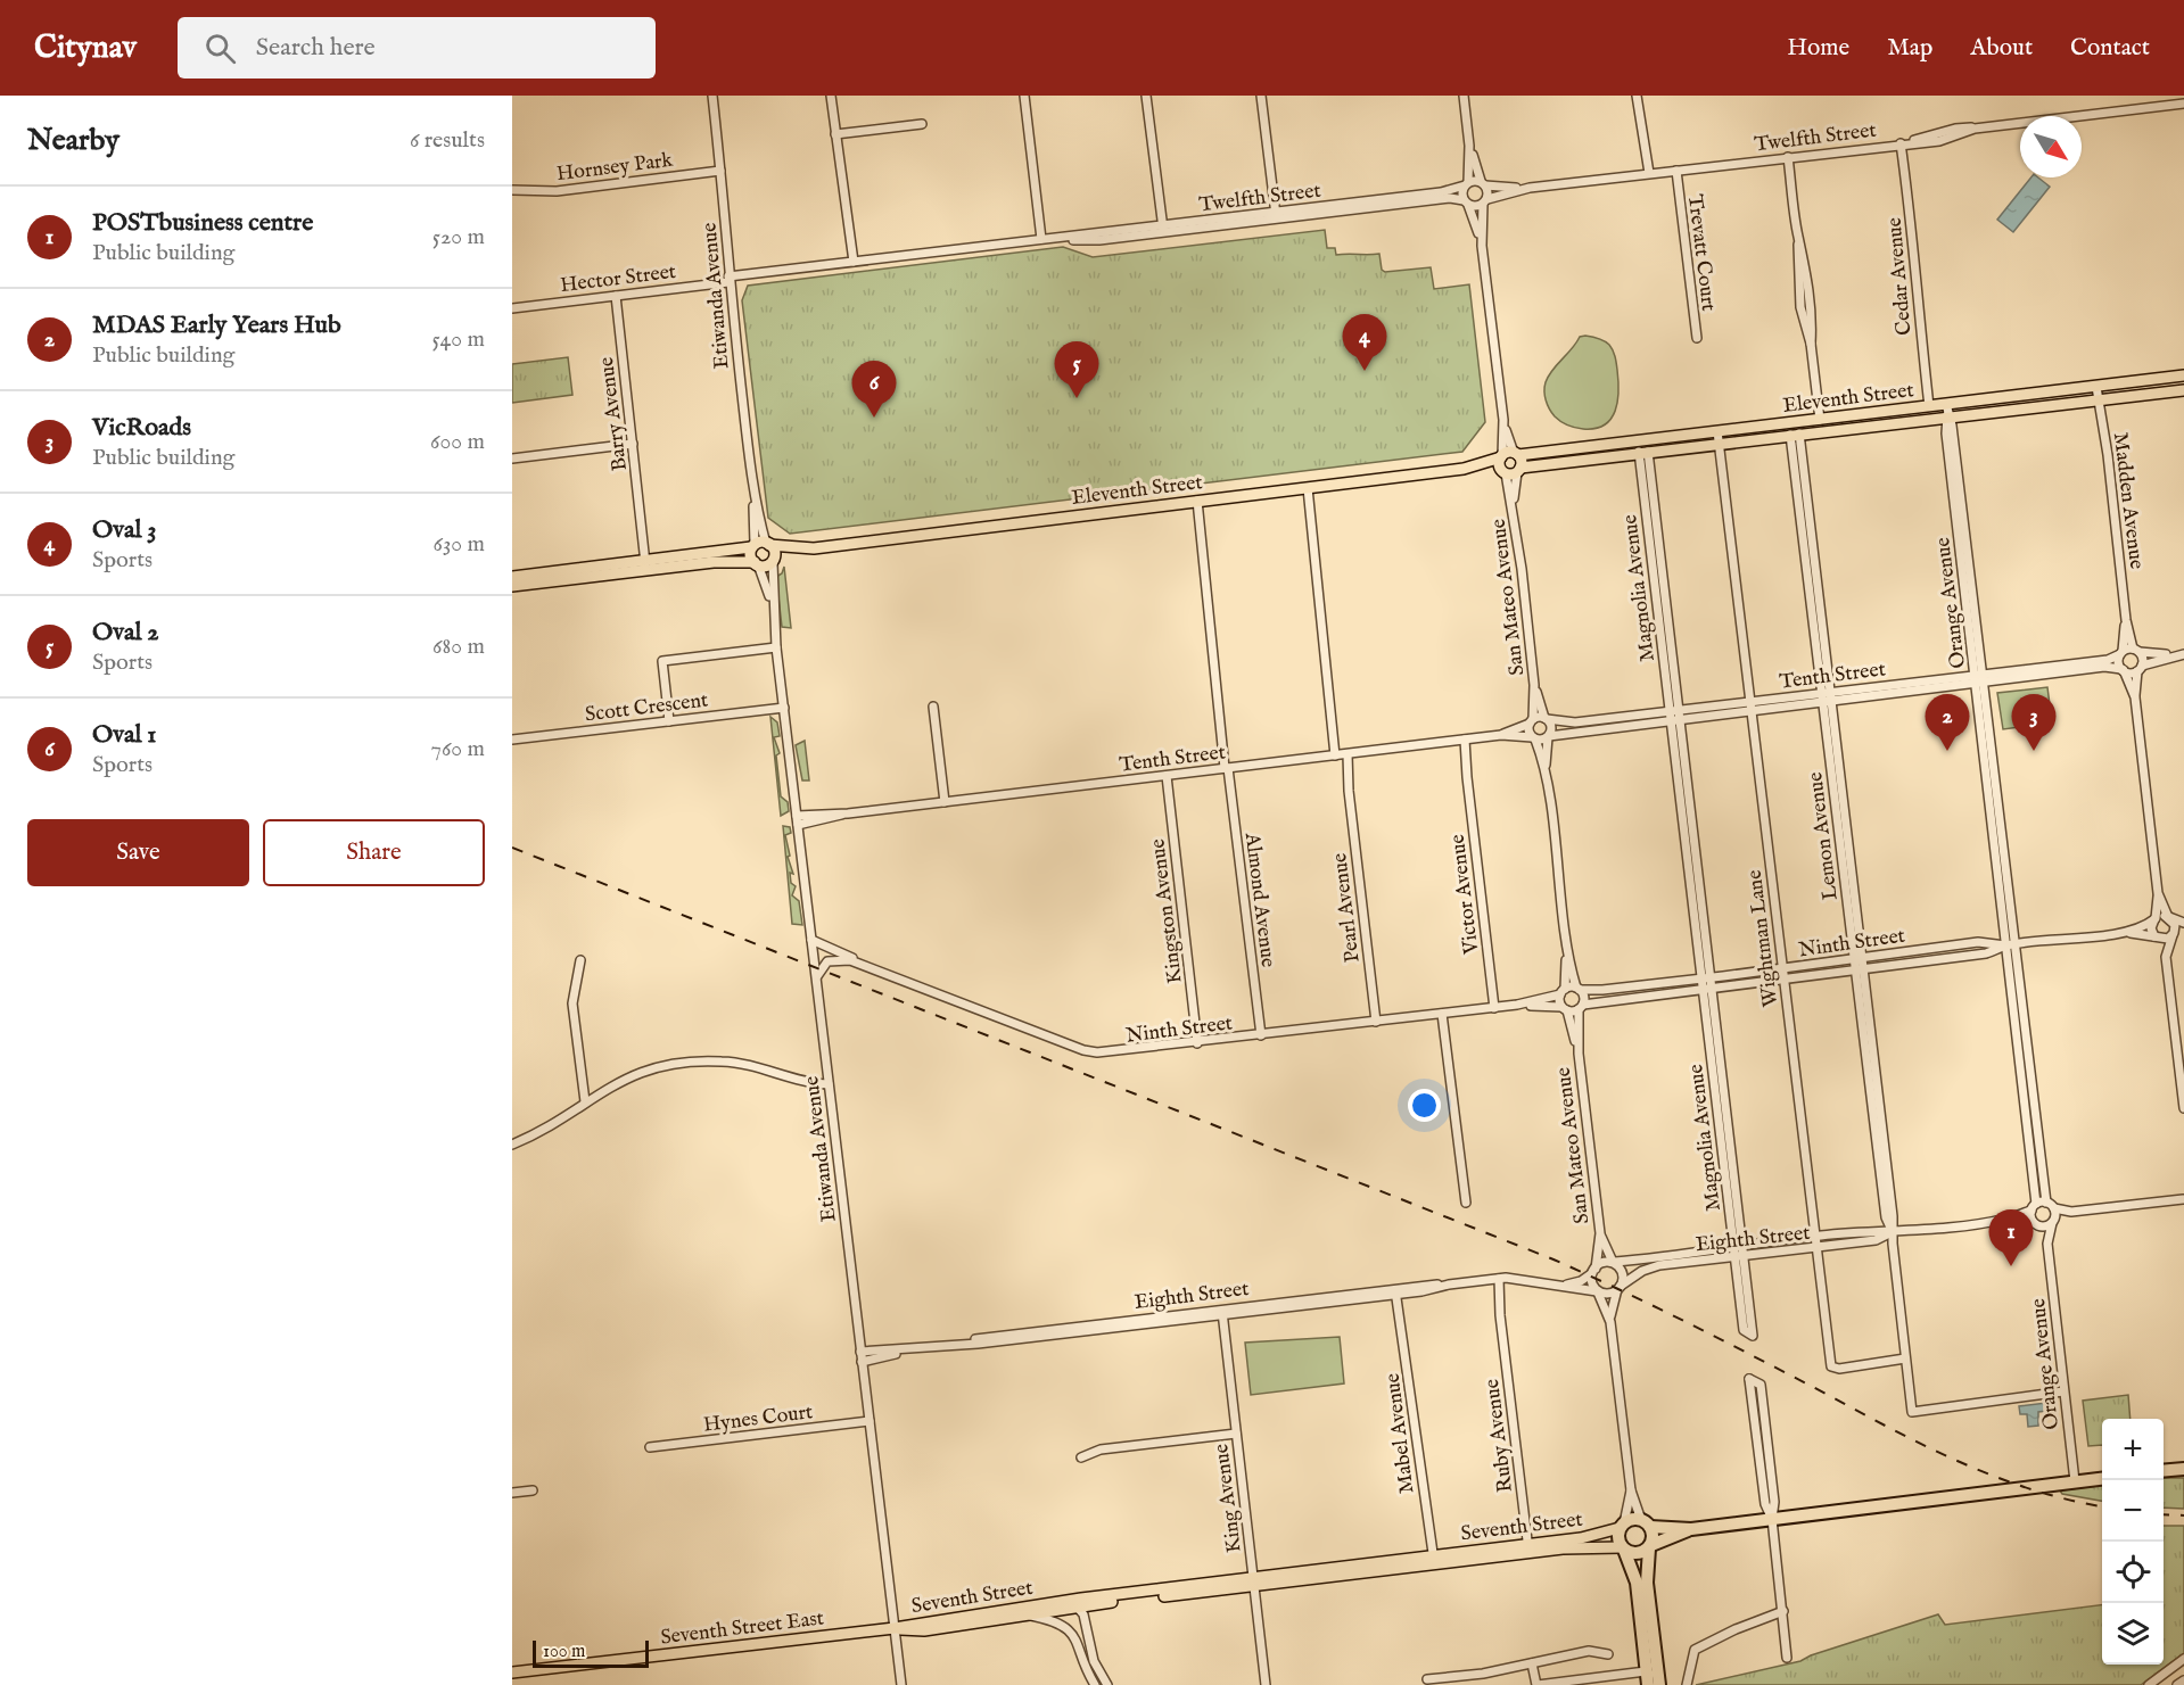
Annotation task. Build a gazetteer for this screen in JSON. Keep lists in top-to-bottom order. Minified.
{"streets":{"main road":["Eleventh Street","Seventh Street","Seventh Street East"],"street":["Twelfth Street","Hornsey Park","Trevatt Court","Cedar Avenue","Hector Street","Etiwanda Avenue","Barry Avenue","Madden Avenue","Magnolia Avenue","San Mateo Avenue","Orange Avenue","Tenth Street","Scott Crescent","Lemon Avenue","Victor Avenue","Almond Avenue","Pearl Avenue","Kingston Avenue","Wightman Lane","Ninth Street","Eighth Street","Hynes Court","Mabel Avenue","Ruby Avenue","King Avenue"]},"crossings":[["Twelfth Street","Trevatt Court"],["Twelfth Street","Cedar Avenue"],["Twelfth Street","Hector Street"],["Twelfth Street","Etiwanda Avenue"],["Hornsey Park","Etiwanda Avenue"],["Cedar Avenue","Eleventh Street"],["Hector Street","Etiwanda Avenue"],["Hector Street","Barry Avenue"],["Etiwanda Avenue","Eleventh Street"],["Etiwanda Avenue","Tenth Street"],["Etiwanda Avenue","Scott Crescent"],["Etiwanda Avenue","Ninth Street"],["Etiwanda Avenue","Eighth Street"],["Etiwanda Avenue","Hynes Court"],["Etiwanda Avenue","Seventh Street"],["Etiwanda Avenue","Seventh Street East"],["Eleventh Street","Madden Avenue"],["Eleventh Street","Magnolia Avenue"],["Eleventh Street","San Mateo Avenue"],["Eleventh Street","Orange Avenue"],["Eleventh Street","Lemon Avenue"],["Eleventh Street","Almond Avenue"],["Eleventh Street","Pearl Avenue"],["Eleventh Street","Wightman Lane"],["Madden Avenue","Tenth Street"],["Magnolia Avenue","Tenth Street"],["Magnolia Avenue","Ninth Street"],["Magnolia Avenue","Eighth Street"],["San Mateo Avenue","Tenth Street"],["San Mateo Avenue","Ninth Street"],["San Mateo Avenue","Eighth Street"],["Orange Avenue","Tenth Street"],["Orange Avenue","Lemon Avenue"],["Orange Avenue","Ninth Street"],["Orange Avenue","Eighth Street"],["Tenth Street","Lemon Avenue"],["Tenth Street","Victor Avenue"],["Tenth Street","Almond Avenue"],["Tenth Street","Pearl Avenue"],["Tenth Street","Kingston Avenue"],["Tenth Street","Wightman Lane"],["Lemon Avenue","Wightman Lane"],["Lemon Avenue","Ninth Street"],["Lemon Avenue","Eighth Street"],["Victor Avenue","Ninth Street"],["Almond Avenue","Ninth Street"],["Pearl Avenue","Ninth Street"],["Kingston Avenue","Ninth Street"],["Wightman Lane","Ninth Street"],["Wightman Lane","Eighth Street"],["Eighth Street","Mabel Avenue"],["Eighth Street","Ruby Avenue"],["Eighth Street","King Avenue"],["Mabel Avenue","Seventh Street"],["Ruby Avenue","Seventh Street"],["King Avenue","Seventh Street"],["Seventh Street","Seventh Street East"]],"scale_bar":"100 m","north":"bottom right","page":{"header":"Citynav","search":"Search here","nav":["Home","Map","About","Contact"],"heading":["Nearby","6 results"],"list":[{"mark":"1","name":"POSTbusiness centre","note":"Public building","value":"520 m"},{"mark":"2","name":"MDAS Early Years Hub","note":"Public building","value":"540 m"},{"mark":"3","name":"VicRoads","note":"Public building","value":"600 m"},{"mark":"4","name":"Oval 3","note":"Sports","value":"630 m"},{"mark":"5","name":"Oval 2","note":"Sports","value":"680 m"},{"mark":"6","name":"Oval 1","note":"Sports","value":"760 m"}],"pins":["4","5","6","2","3","1"],"buttons":["Save","Share"],"map_buttons":["+","−"],"scale":"100 m"}}
